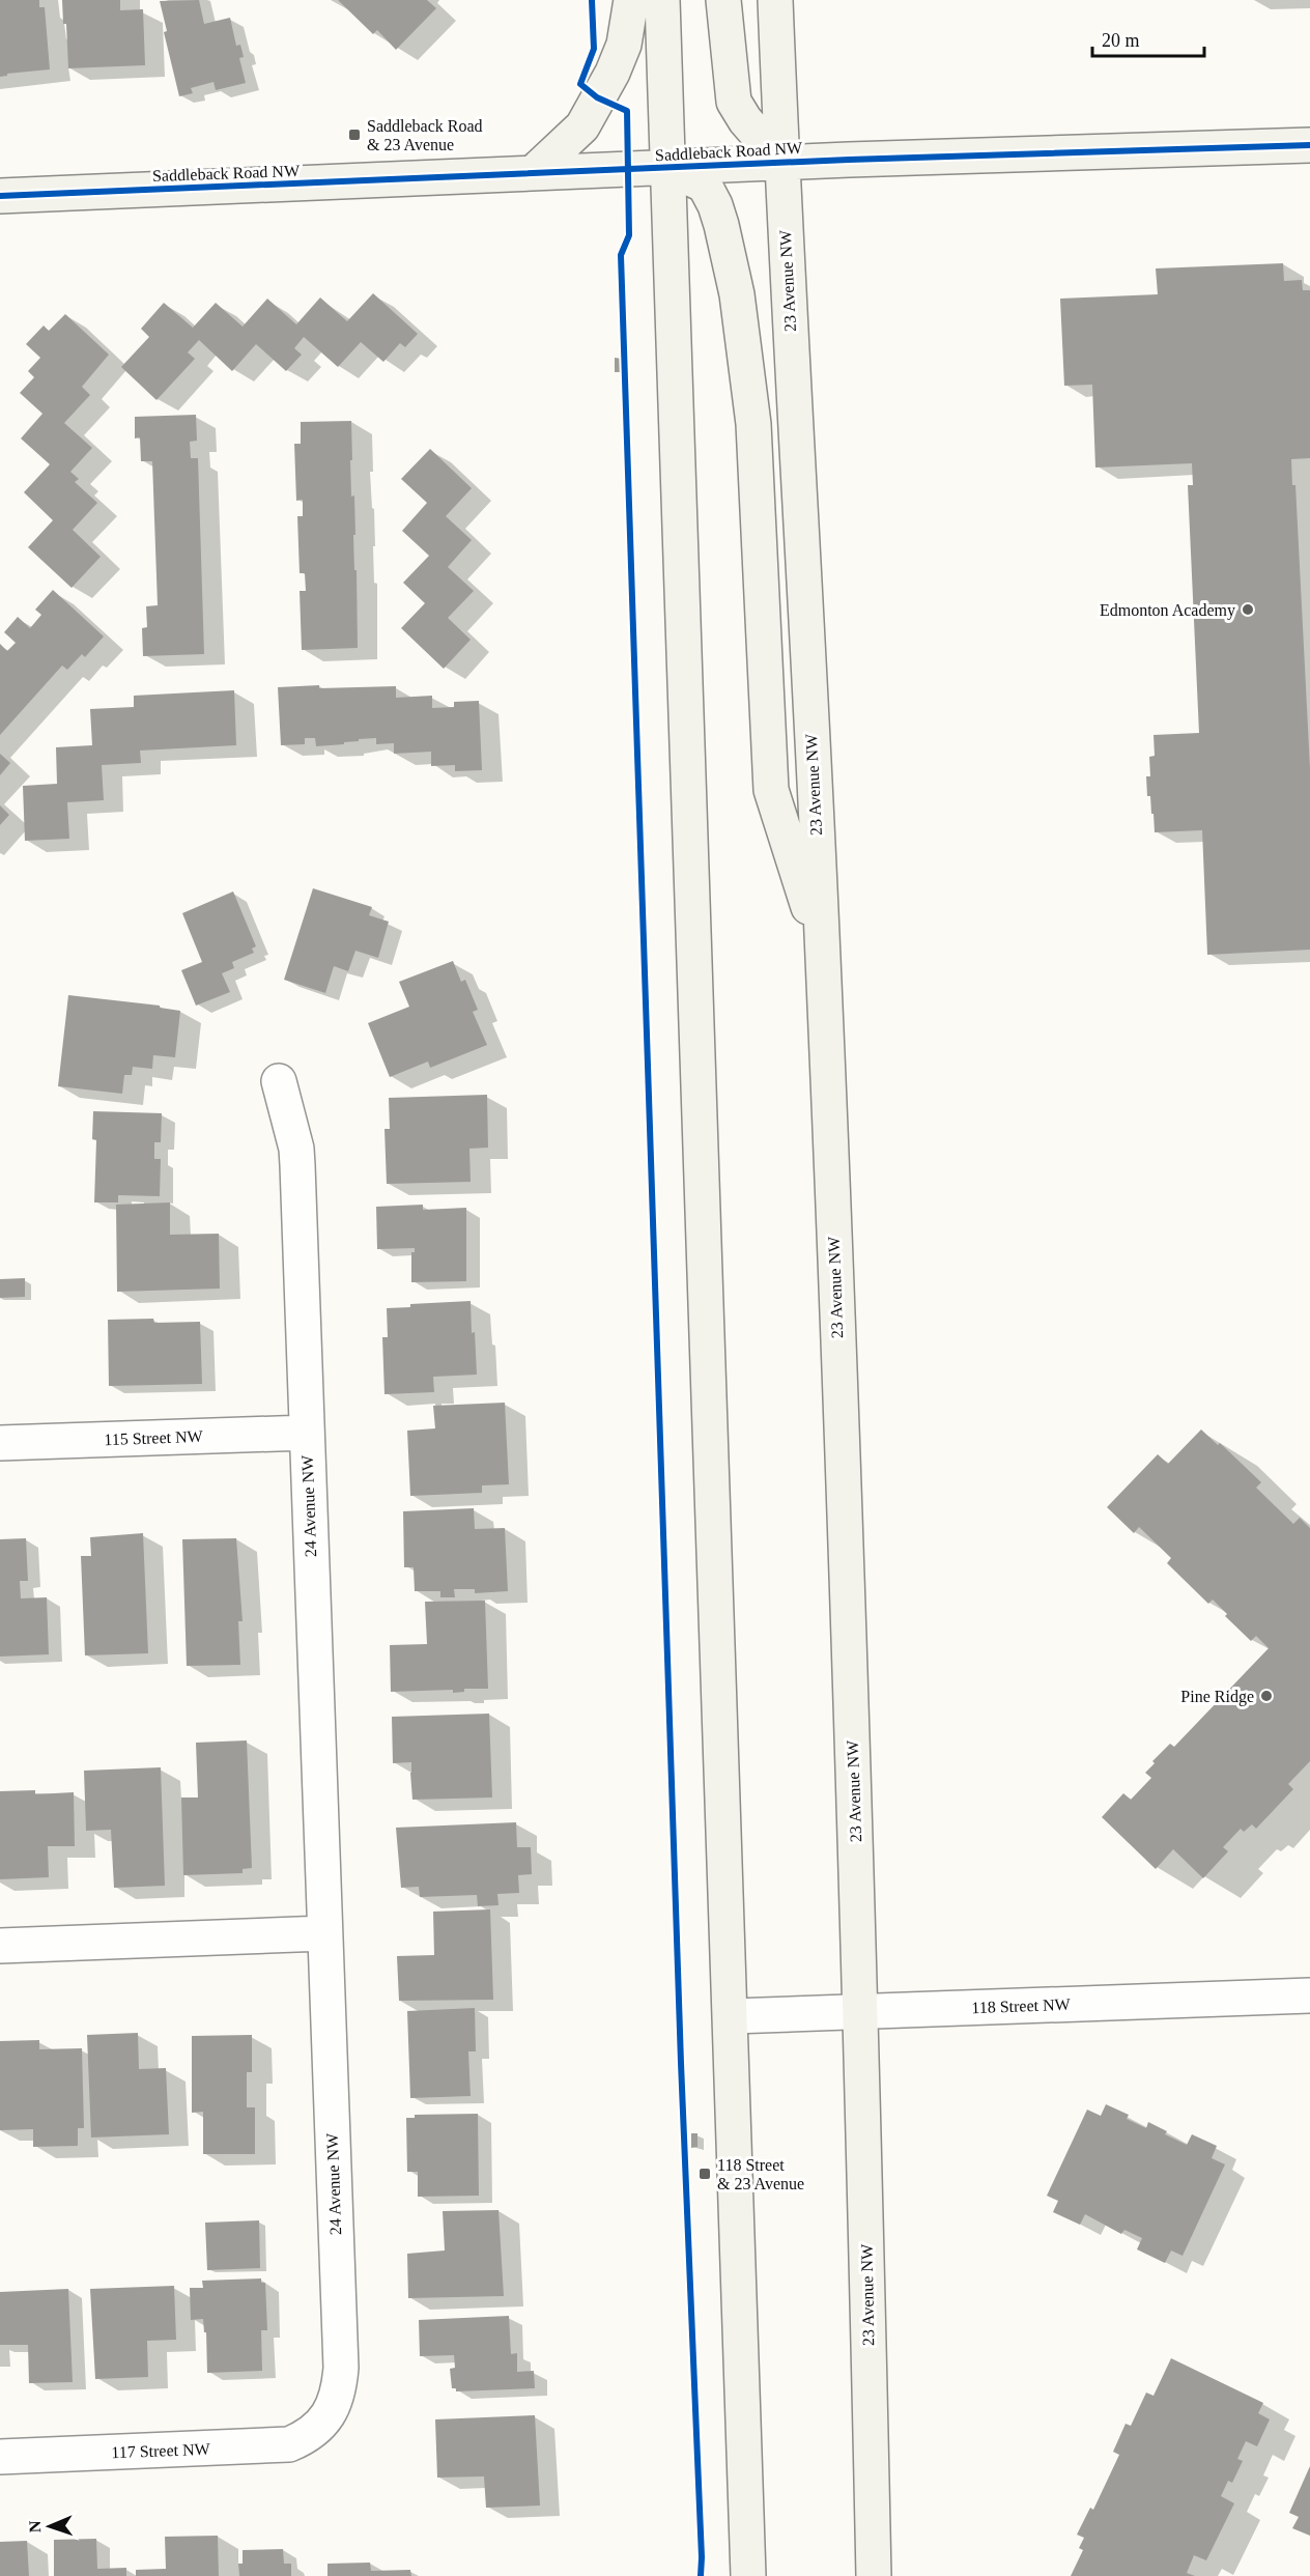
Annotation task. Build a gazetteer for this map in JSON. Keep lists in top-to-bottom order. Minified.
{"streets":{"main road":["Saddleback Road NW","23 Avenue NW"],"street":["115 Street NW","24 Avenue NW","118 Street NW","117 Street NW"]},"crossings":[["Saddleback Road NW","23 Avenue NW"],["23 Avenue NW","118 Street NW"],["115 Street NW","24 Avenue NW"],["24 Avenue NW","117 Street NW"]],"places":{"transit":["Saddleback Road & 23 Avenue","118 Street & 23 Avenue"],"other":["Edmonton Academy","Pine Ridge"]},"scale_bar":"20 m","north":"left"}
